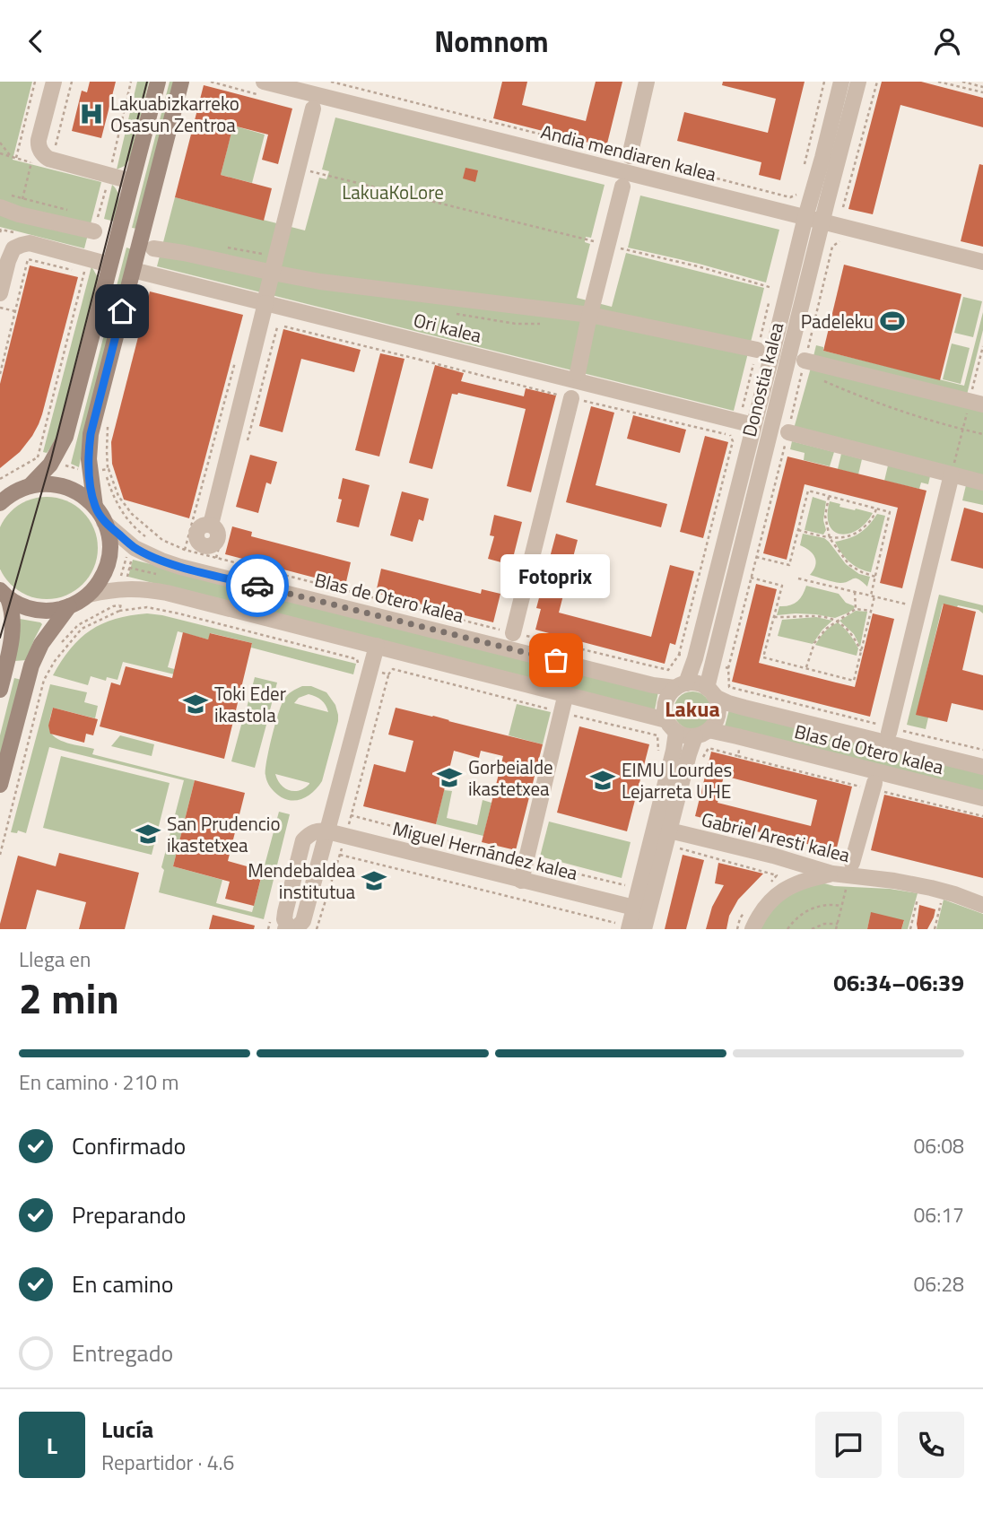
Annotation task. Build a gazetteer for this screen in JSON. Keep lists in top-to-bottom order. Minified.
{"streets":{"street":["Andia mendiaren kalea","Ori kalea","Donostia kalea","Blas de Otero kalea","Gabriel Aresti kalea","Miguel Hernández kalea"]},"crossings":[["Andia mendiaren kalea","Donostia kalea"],["Ori kalea","Donostia kalea"],["Donostia kalea","Blas de Otero kalea"]],"districts":["Lakua"],"parks":["LakuaKoLore"],"places":{"hospital":["Lakuabizkarreko Osasun Zentroa"],"sports":["Padeleku"],"other":["Fotoprix"],"school or university":["Toki Eder ikastola","Gorbeialde ikastetxea","EIMU Lourdes Lejarreta UHE","San Prudencio ikastetxea","Mendebaldea institutua"]},"page":{"header":"Nomnom","bubble":"Fotoprix","heading":["2 min","Llega en","06:34–06:39"],"panel":["Lucía","Repartidor · 4.6"],"bar":"En camino · 210 m","list":[["Confirmado","06:08"],["Preparando","06:17"],["En camino","06:28"],"Entregado"],"round":"L"}}
